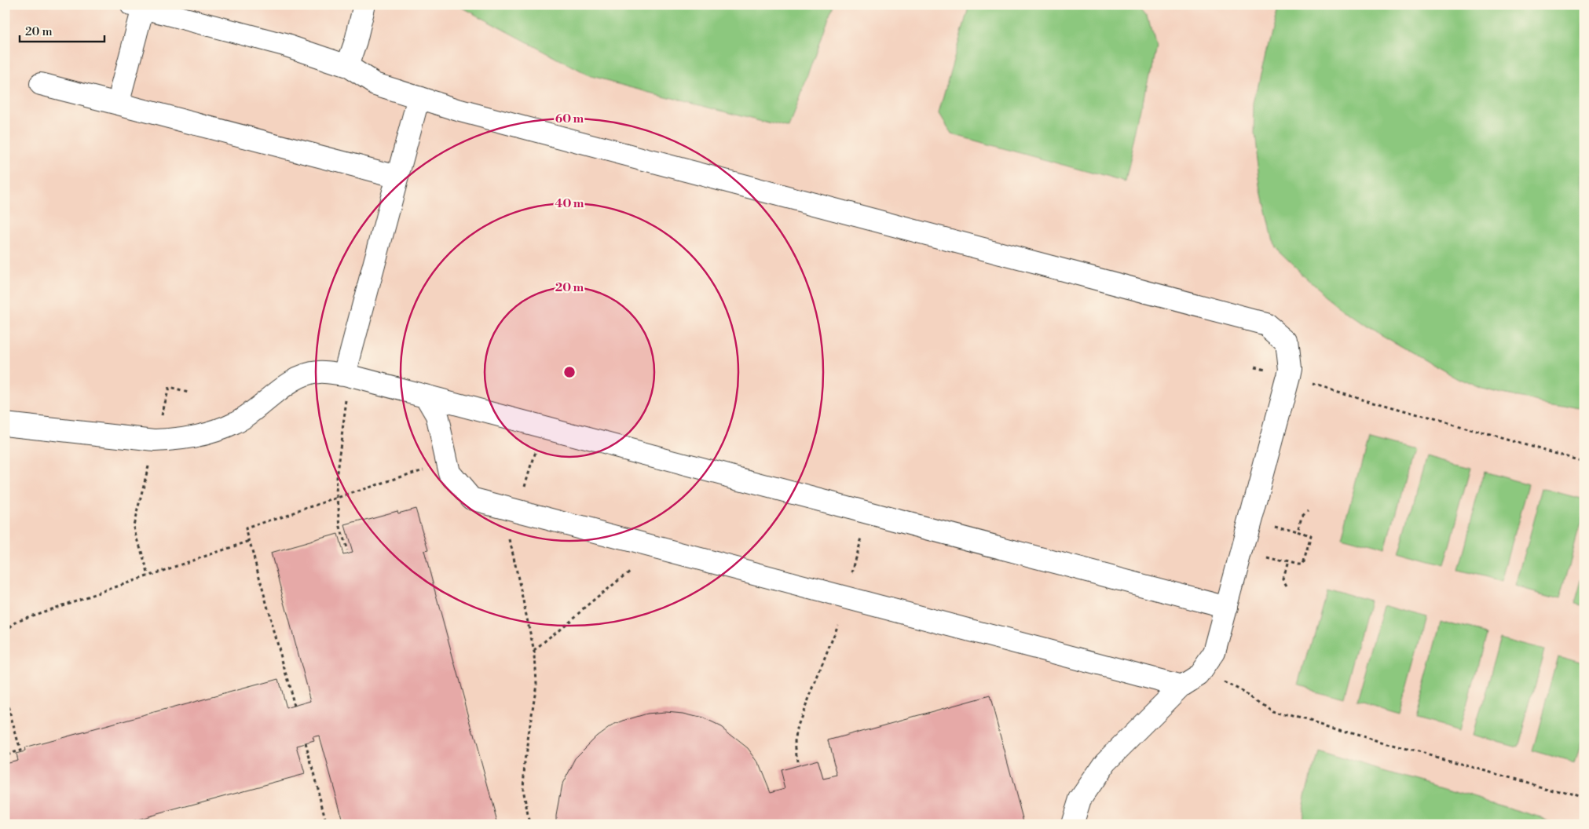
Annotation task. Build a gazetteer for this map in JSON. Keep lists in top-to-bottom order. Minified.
{"scale_bar":"20 m","rings":["60 m","40 m","20 m"]}
